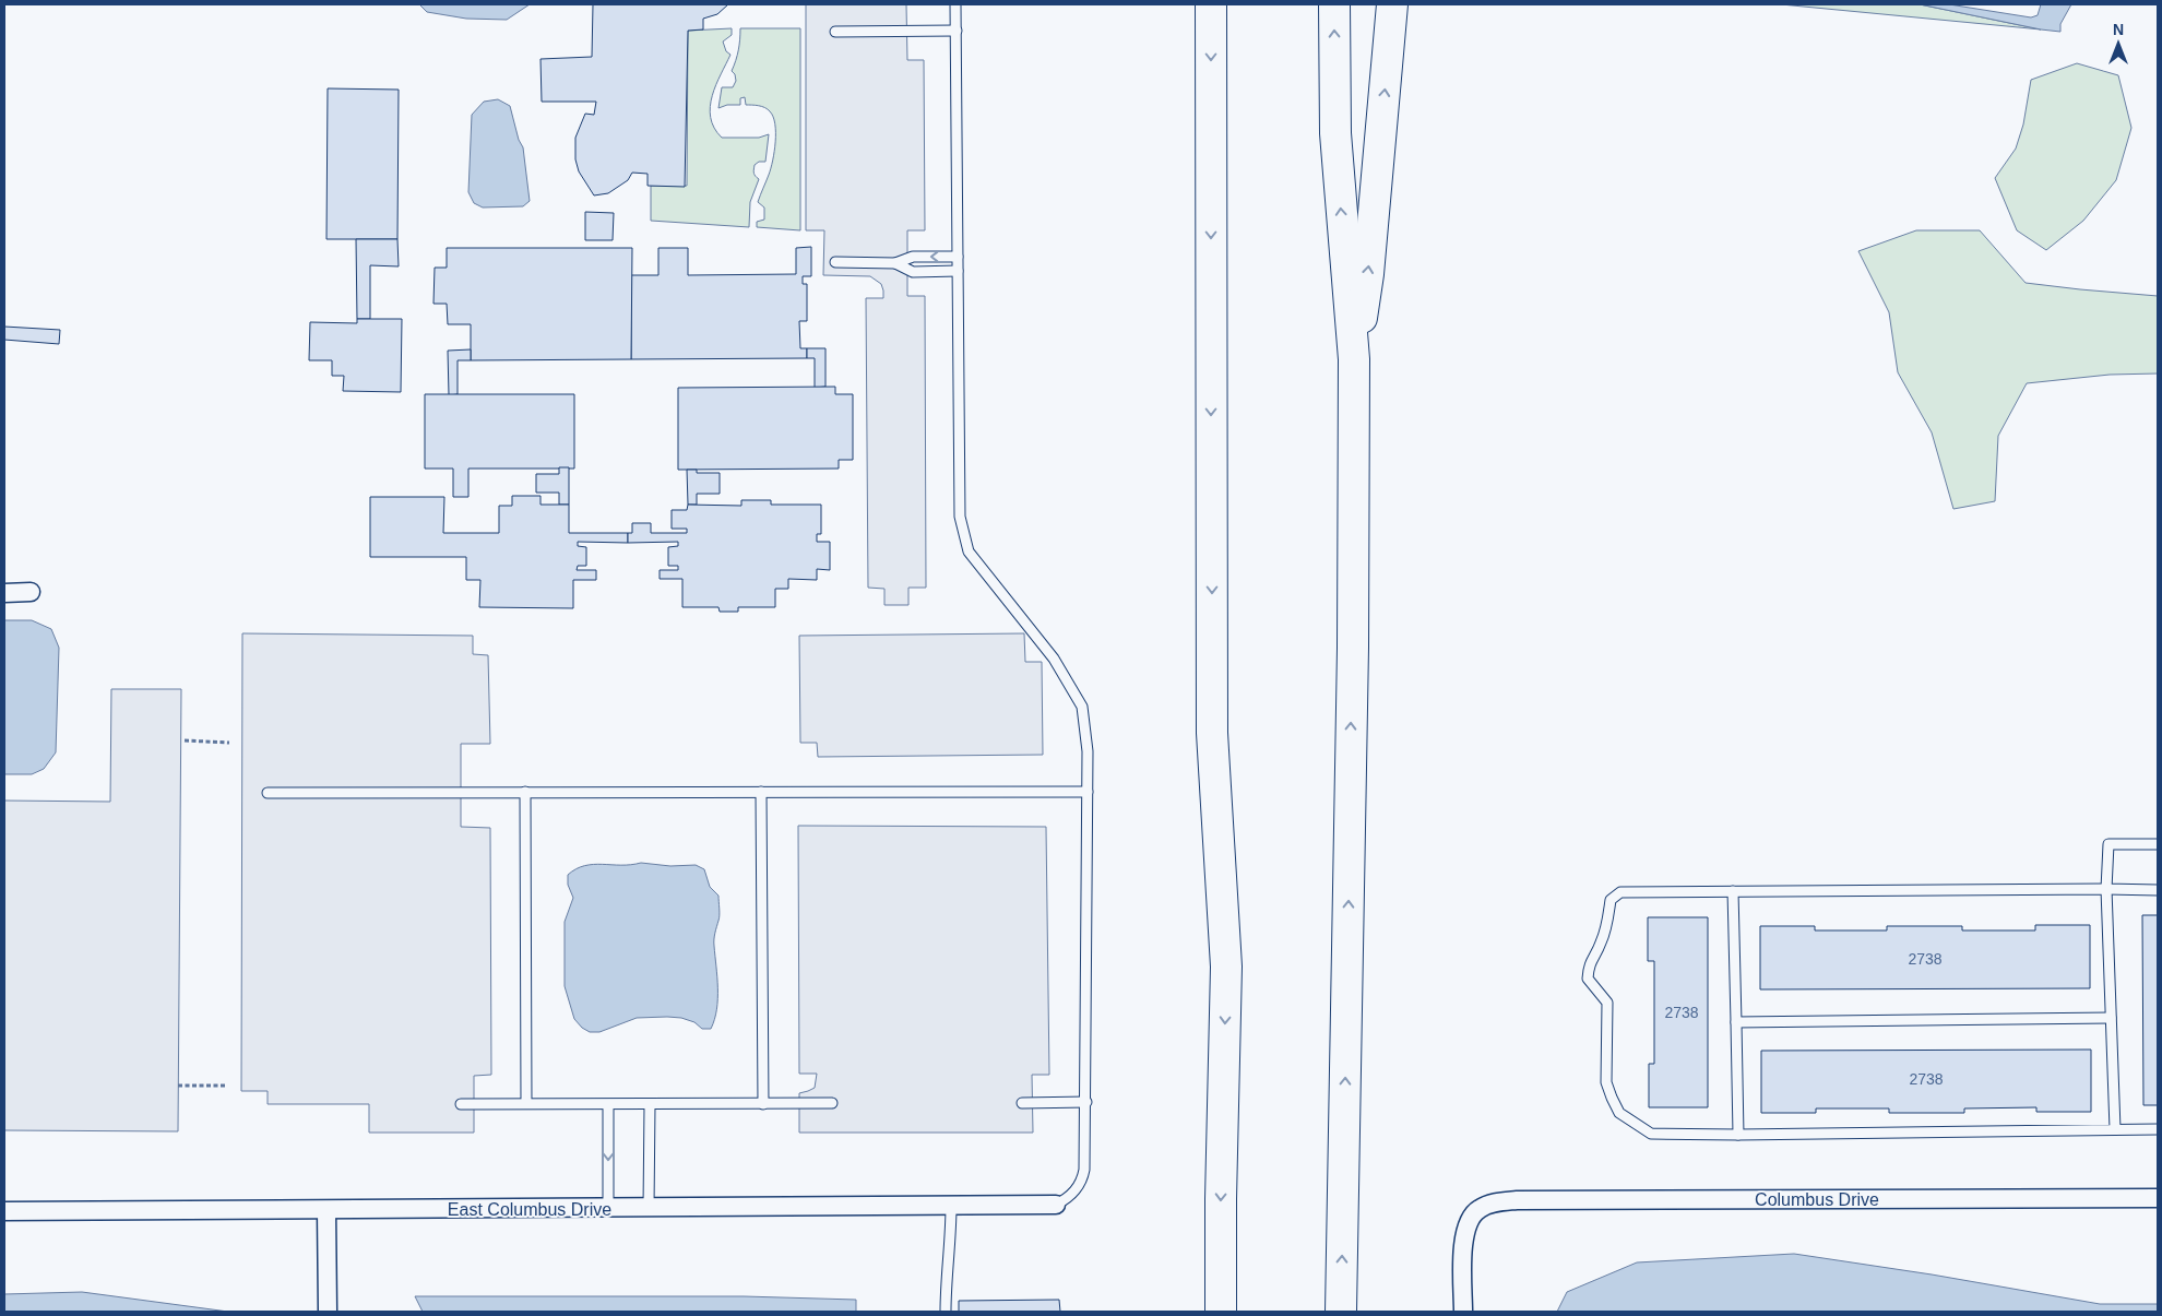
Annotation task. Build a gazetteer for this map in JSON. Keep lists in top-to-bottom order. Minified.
{"streets":{"street":["Columbus Drive","East Columbus Drive"]},"house_numbers":["2738","2738","2738"],"north":"top"}
